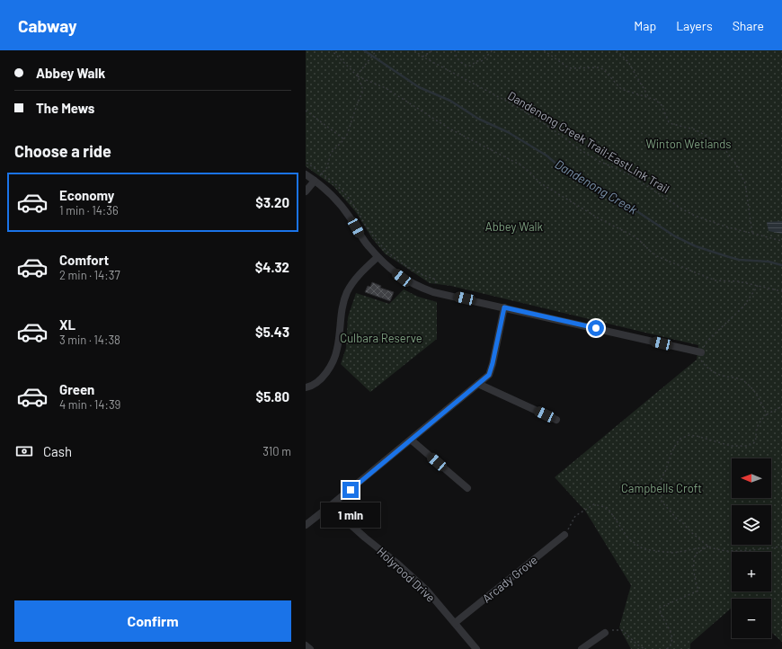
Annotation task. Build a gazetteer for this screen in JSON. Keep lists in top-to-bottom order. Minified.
{"streets":{"street":["Holyrood Drive","Arcady Grove"],"path":["Dandenong Creek Trail;EastLink Trail"]},"crossings":[["Holyrood Drive","Arcady Grove"]],"water":["Dandenong Creek"],"parks":["Winton Wetlands","Abbey Walk","Culbara Reserve","Campbells Croft"],"north":"left","page":{"header":"Cabway","nav":["Map","Layers","Share"],"banner":["Abbey Walk","The Mews"],"heading":"Choose a ride","list":[{"name":"Economy","note":"1 min · 14:36","value":"$3.20"},{"name":"Comfort","note":"2 min · 14:37","value":"$4.32"},{"name":"XL","note":"3 min · 14:38","value":"$5.43"},{"name":"Green","note":"4 min · 14:39","value":"$5.80"}],"pay":["Cash","310 m"],"map_buttons":["+","−"],"bubble":"1 min","buttons":"Confirm"}}
